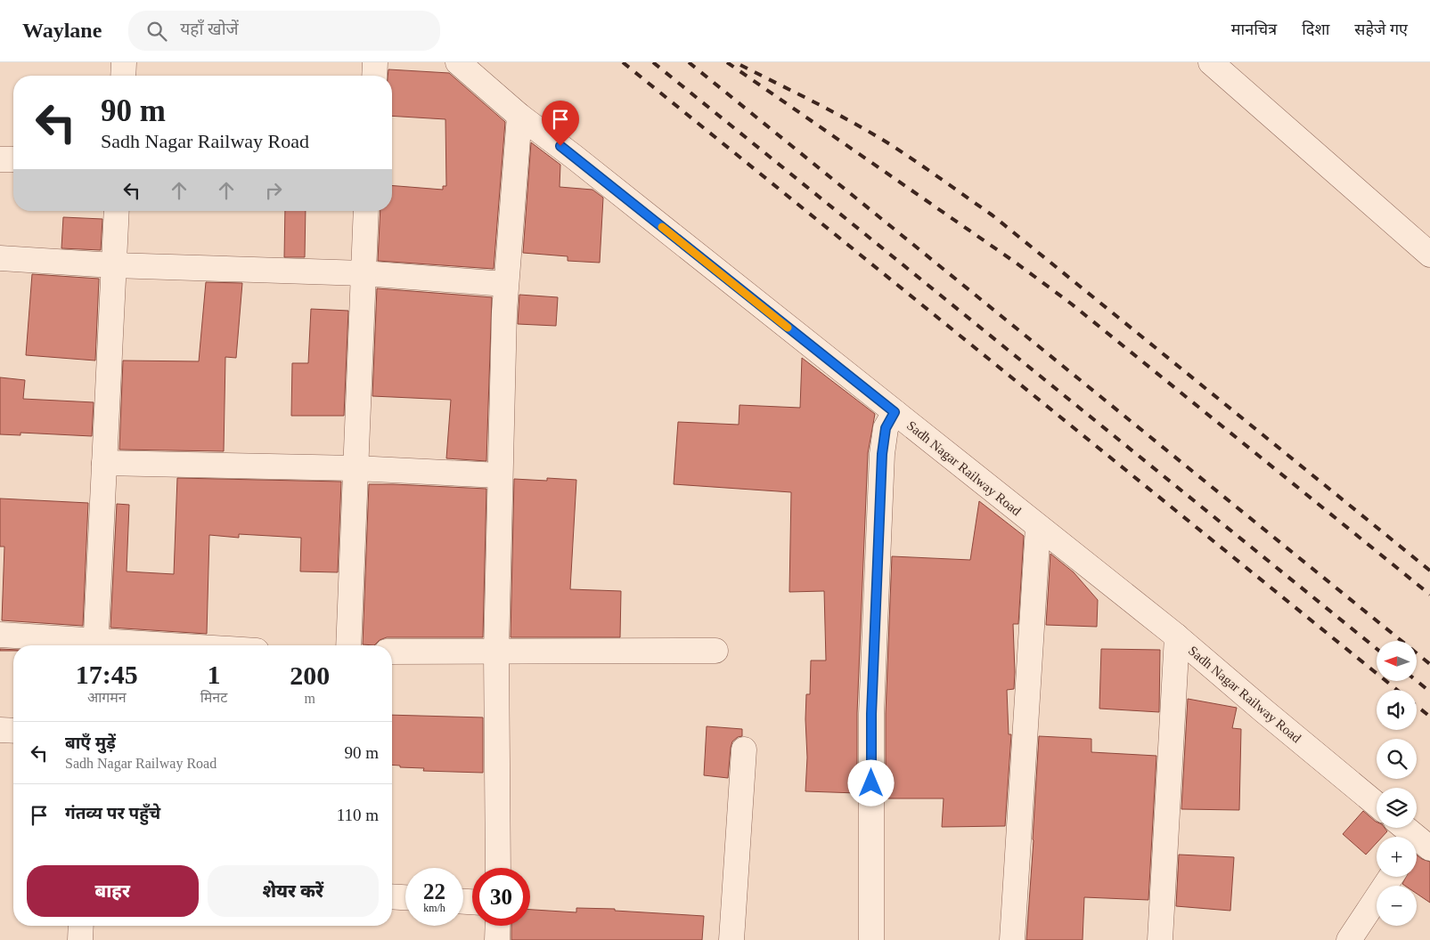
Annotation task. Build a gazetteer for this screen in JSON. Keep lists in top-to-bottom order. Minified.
{"streets":{"street":["Sadh Nagar Railway Road"]},"north":"left","page":{"header":"Waylane","search":"यहाँ खोजें","nav":["मानचित्र","दिशा","सहेजे गए"],"turn":["90 m","Sadh Nagar Railway Road"],"map_buttons":["+","−"],"eta":["17:45","आगमन","1","मिनट","200","m"],"list":[{"name":"बाएँ मुड़ें","note":"Sadh Nagar Railway Road","value":"90 m"},{"name":"गंतव्य पर पहुँचे","value":"110 m"}],"buttons":["बाहर","शेयर करें"],"speed":"22 km/h","limit":"30"}}
